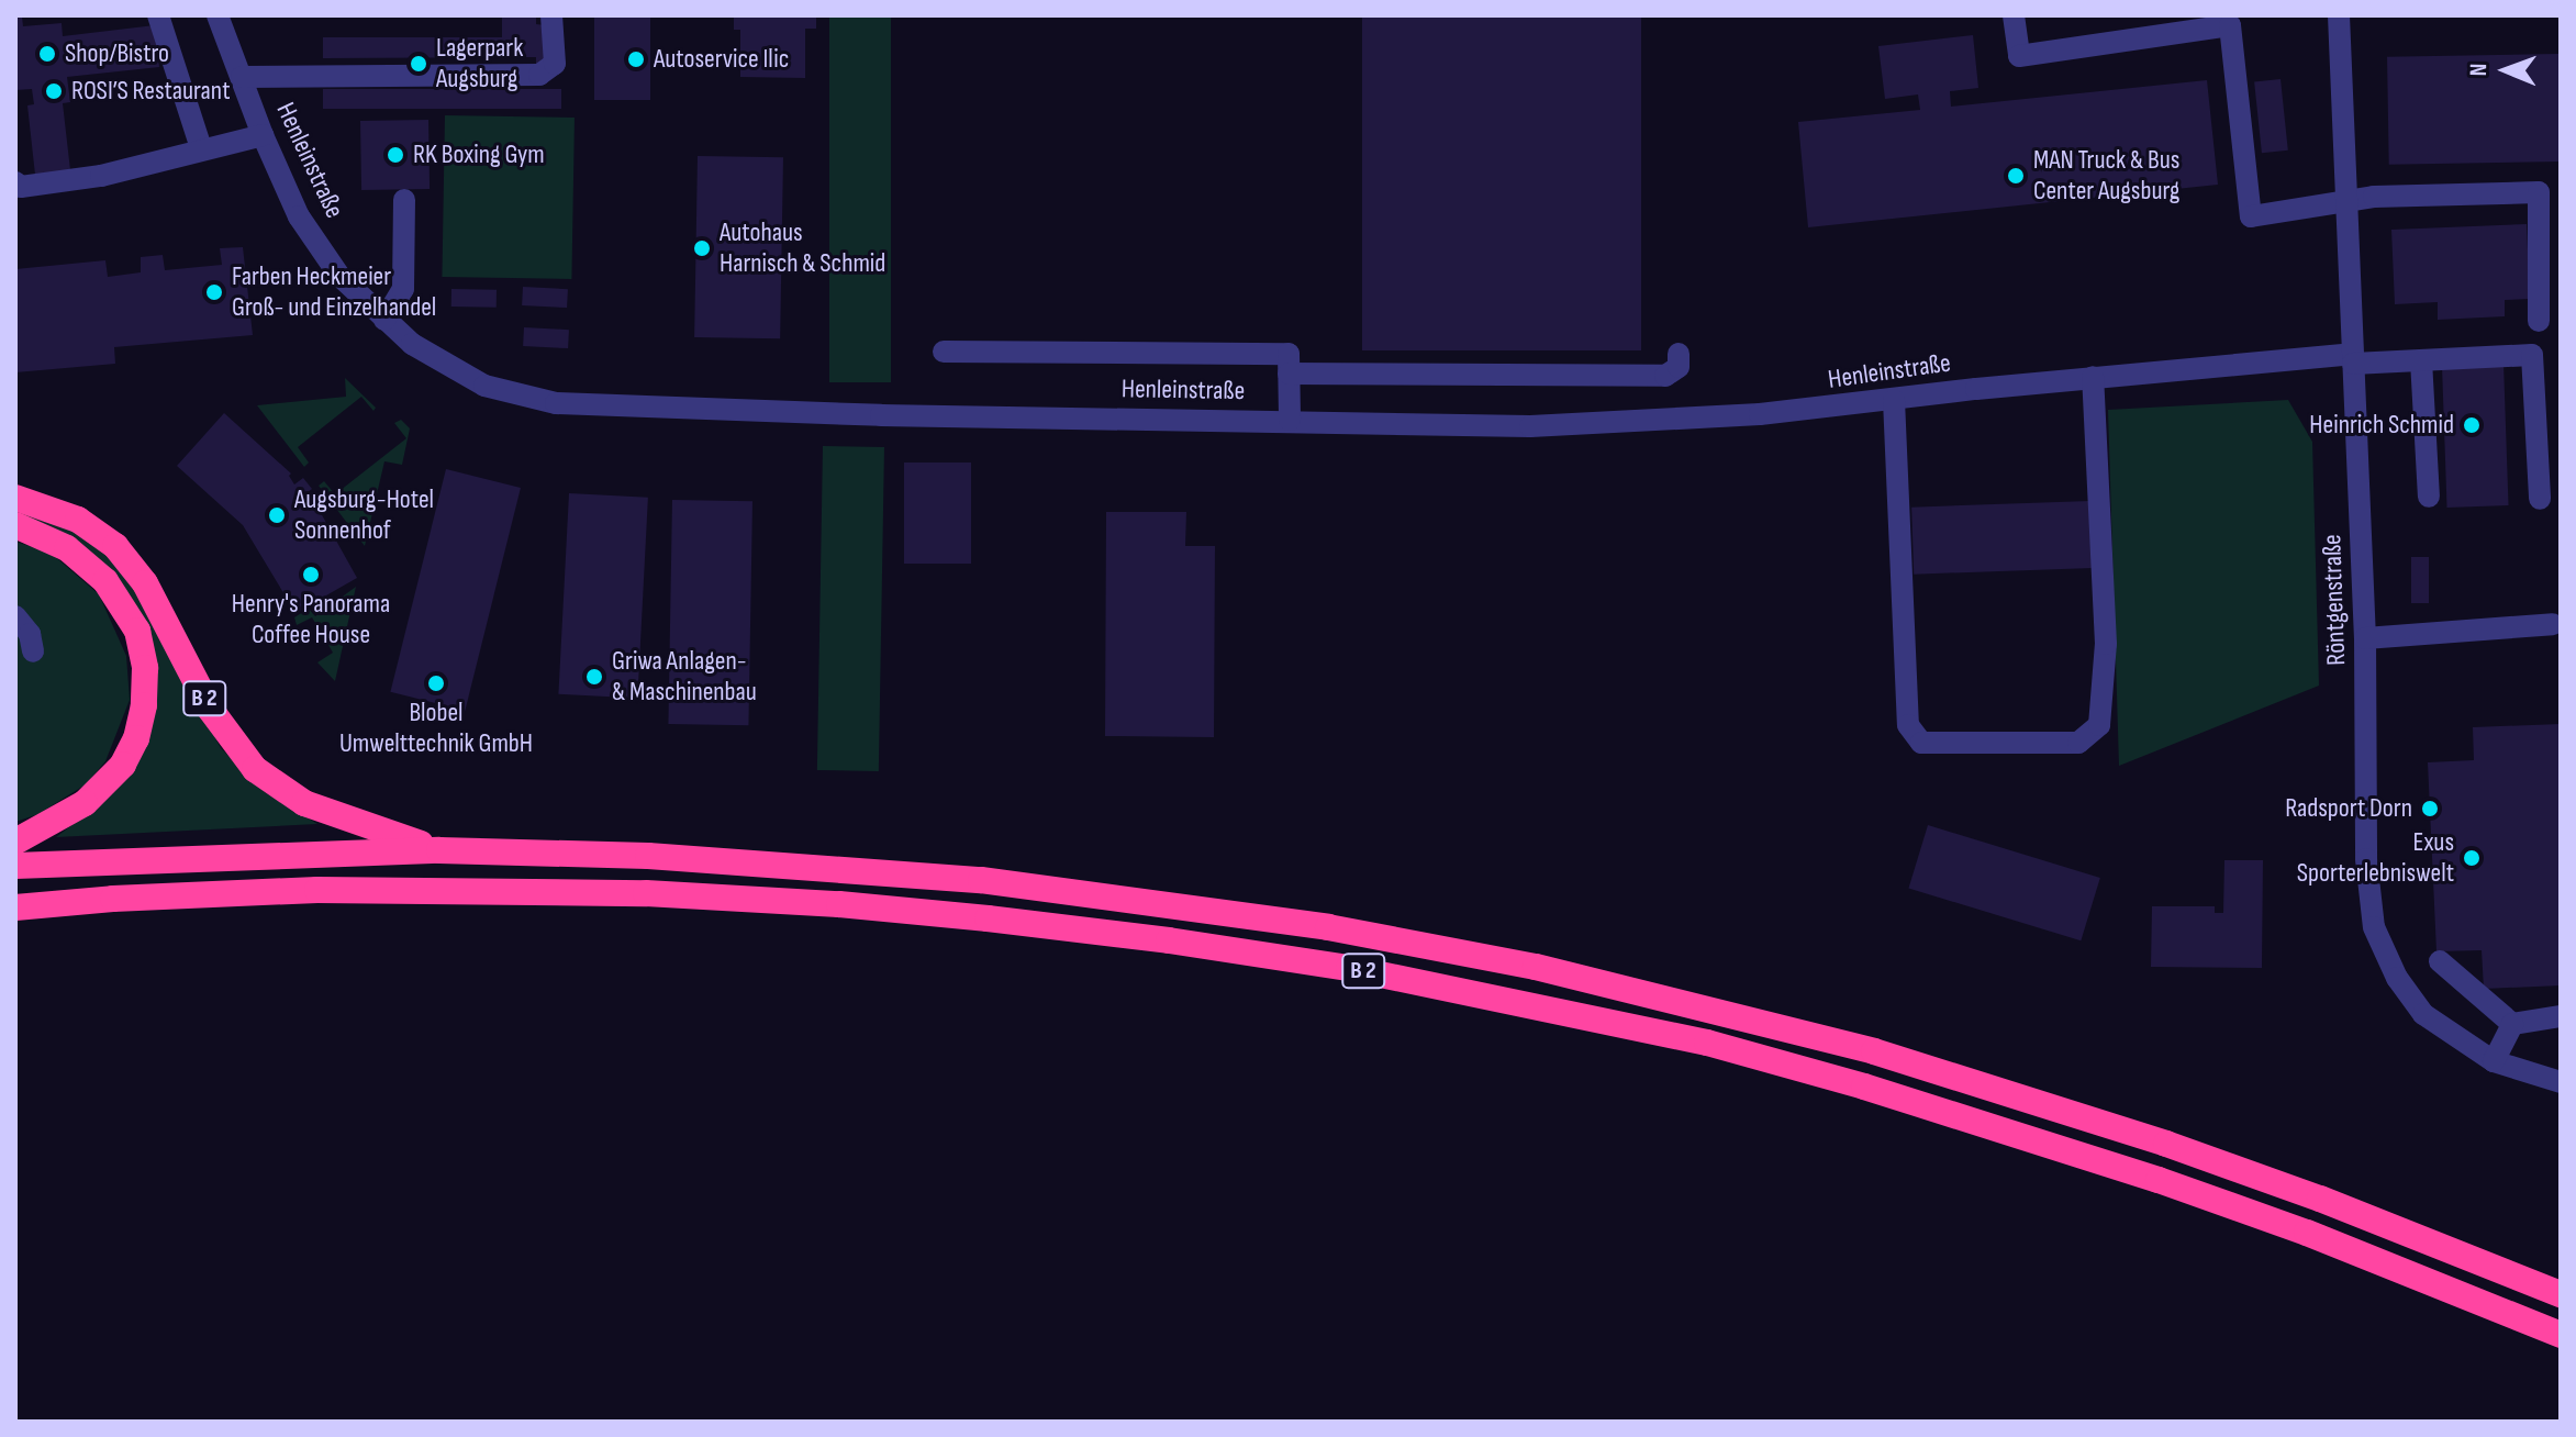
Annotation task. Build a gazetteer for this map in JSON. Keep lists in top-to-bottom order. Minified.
{"streets":{"highway":["B 2"],"street":["Henleinstraße","Röntgenstraße"]},"crossings":[["Henleinstraße","Röntgenstraße"]],"places":["Shop/Bistro","Autoservice Ilic","Lagerpark Augsburg","ROSI’S Restaurant","RK Boxing Gym","MAN Truck & Bus Center Augsburg","Autohaus Harnisch & Schmid","Farben Heckmeier Groß- und Einzelhandel","Heinrich Schmid","Augsburg-Hotel Sonnenhof","Henry's Panorama Coffee House","Griwa Anlagen- & Maschinenbau","Blobel Umwelttechnik GmbH","Radsport Dorn","Exus Sporterlebniswelt"],"north":"left"}
